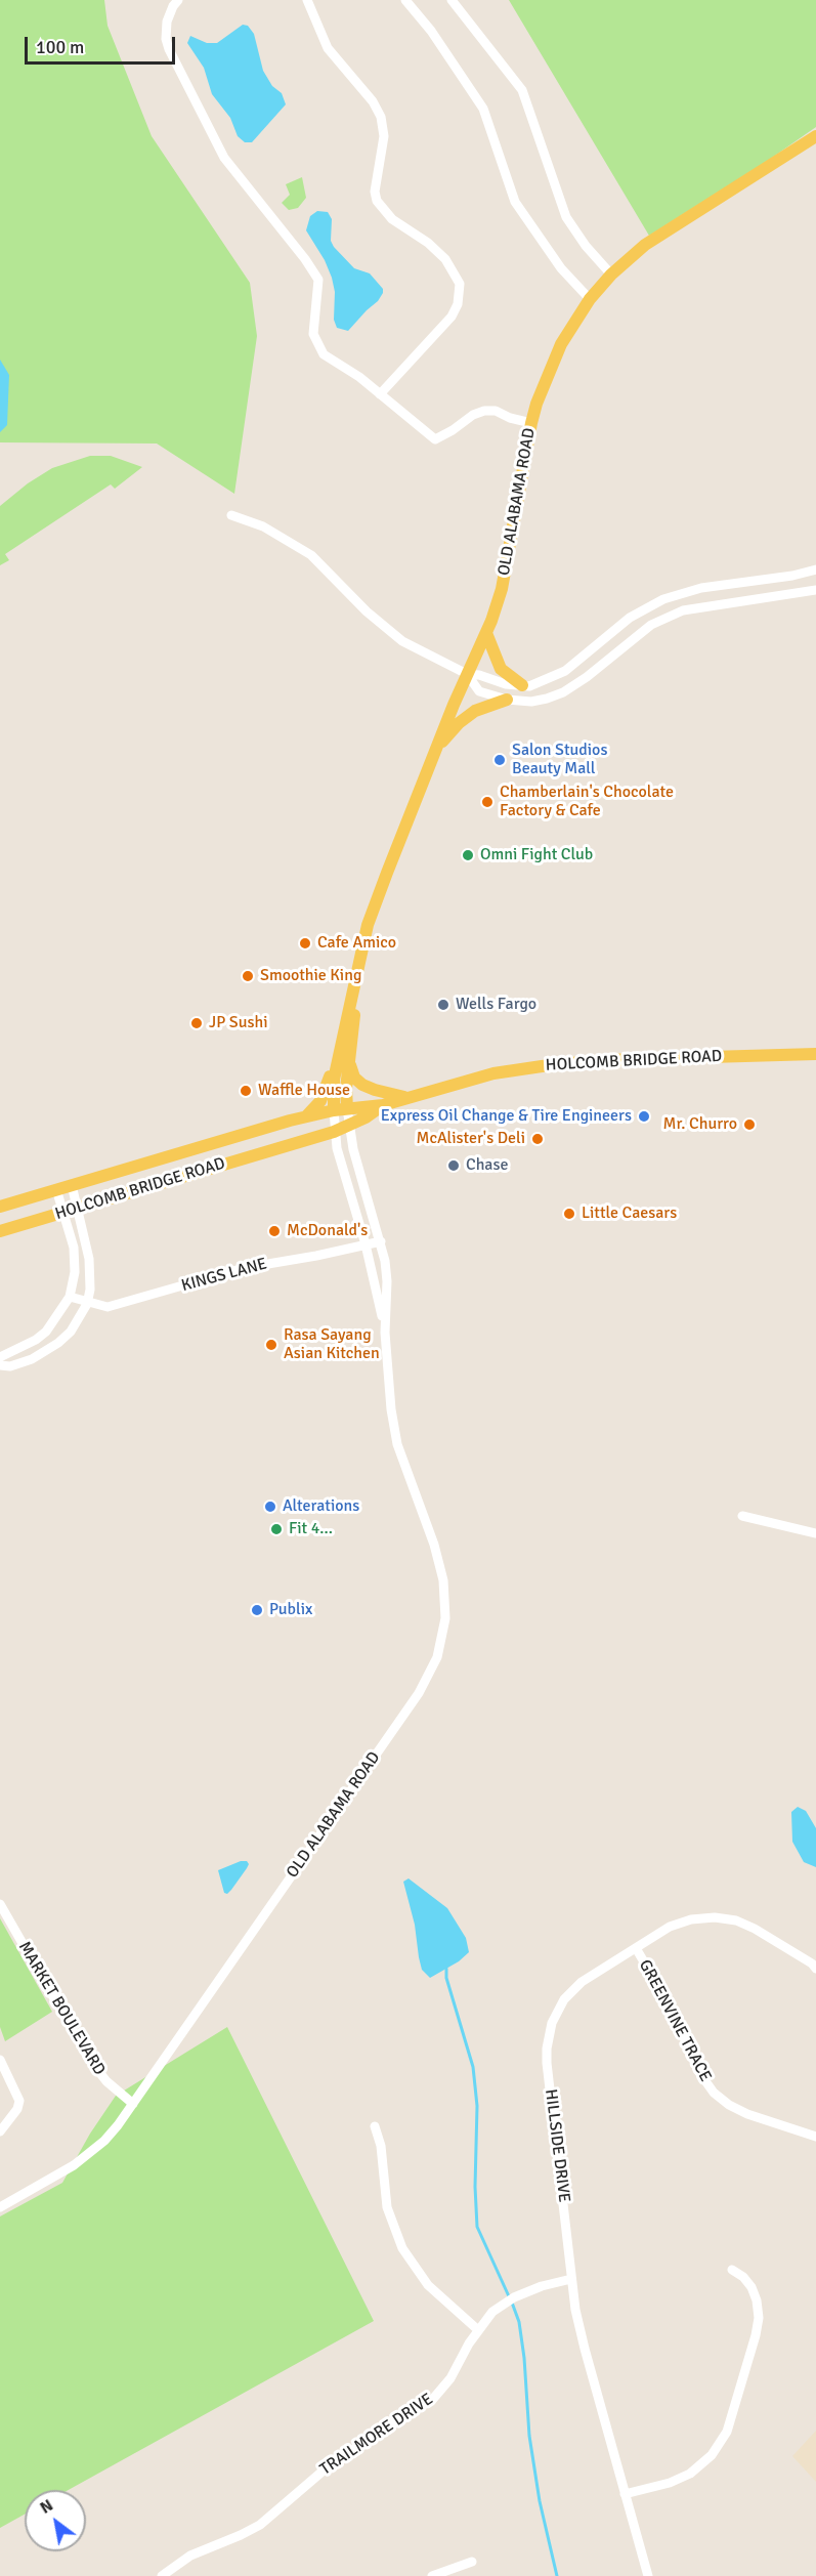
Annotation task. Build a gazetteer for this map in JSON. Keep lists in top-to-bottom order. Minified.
{"streets":{"main road":["OLD ALABAMA ROAD","HOLCOMB BRIDGE ROAD"],"street":["KINGS LANE","MARKET BOULEVARD","GREENVINE TRACE","HILLSIDE DRIVE","TRAILMORE DRIVE"]},"crossings":[["OLD ALABAMA ROAD","HOLCOMB BRIDGE ROAD"],["OLD ALABAMA ROAD","KINGS LANE"],["OLD ALABAMA ROAD","MARKET BOULEVARD"],["GREENVINE TRACE","HILLSIDE DRIVE"],["HILLSIDE DRIVE","TRAILMORE DRIVE"]],"places":["Salon Studios Beauty Mall","Chamberlain's Chocolate Factory & Cafe","Omni Fight Club","Cafe Amico","Smoothie King","Wells Fargo","JP Sushi","Waffle House","Express Oil Change & Tire Engineers","Mr. Churro","McAlister's Deli","Chase","Little Caesars","McDonald's","Rasa Sayang Asian Kitchen","Alterations","Fit 4...","Publix"],"scale_bar":"100 m","north":"top left"}
